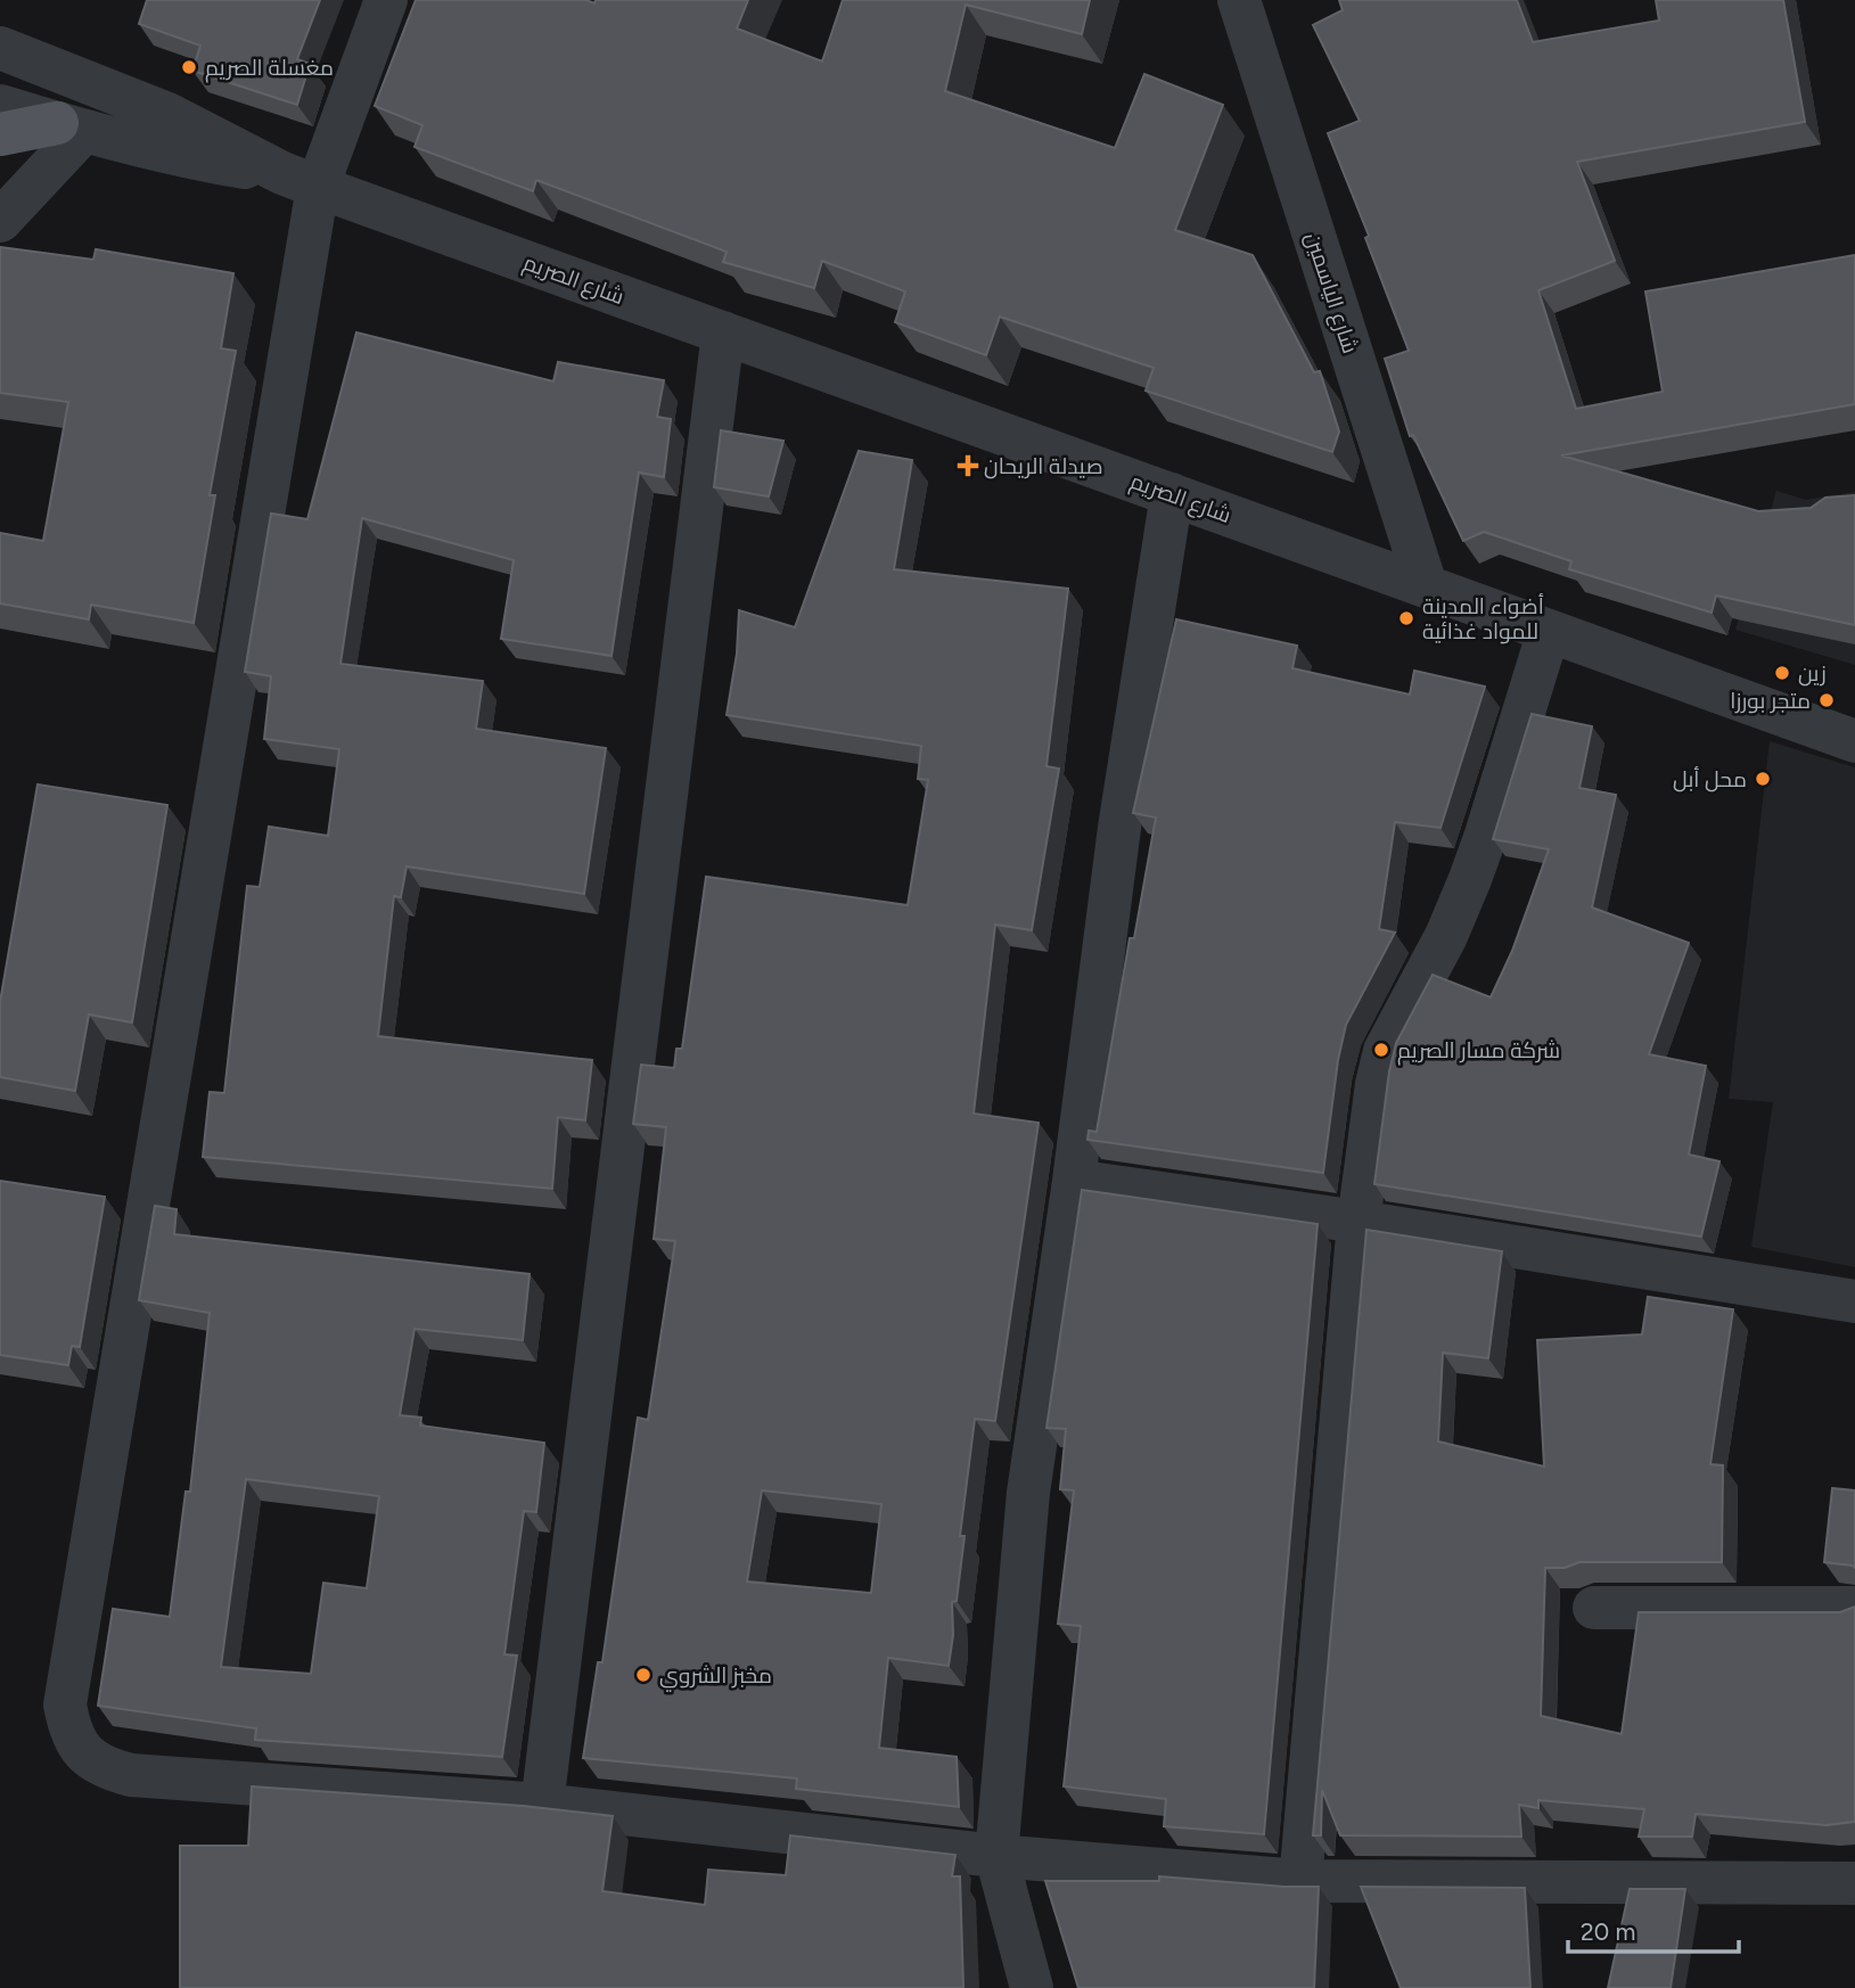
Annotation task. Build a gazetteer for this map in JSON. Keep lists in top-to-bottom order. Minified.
{"streets":{"street":["شارع الصريم","شارع الياسمين"]},"crossings":[["شارع الصريم","شارع الياسمين"]],"places":{"other":["مغسلة الصريم","أضواء المدينة للمواد غذائية","زين","متجر بورزا","محل أبل","شركة مسار الصريم","مخبز الشروي"],"health":["صيدلة الريحان"]},"scale_bar":"20 m"}
